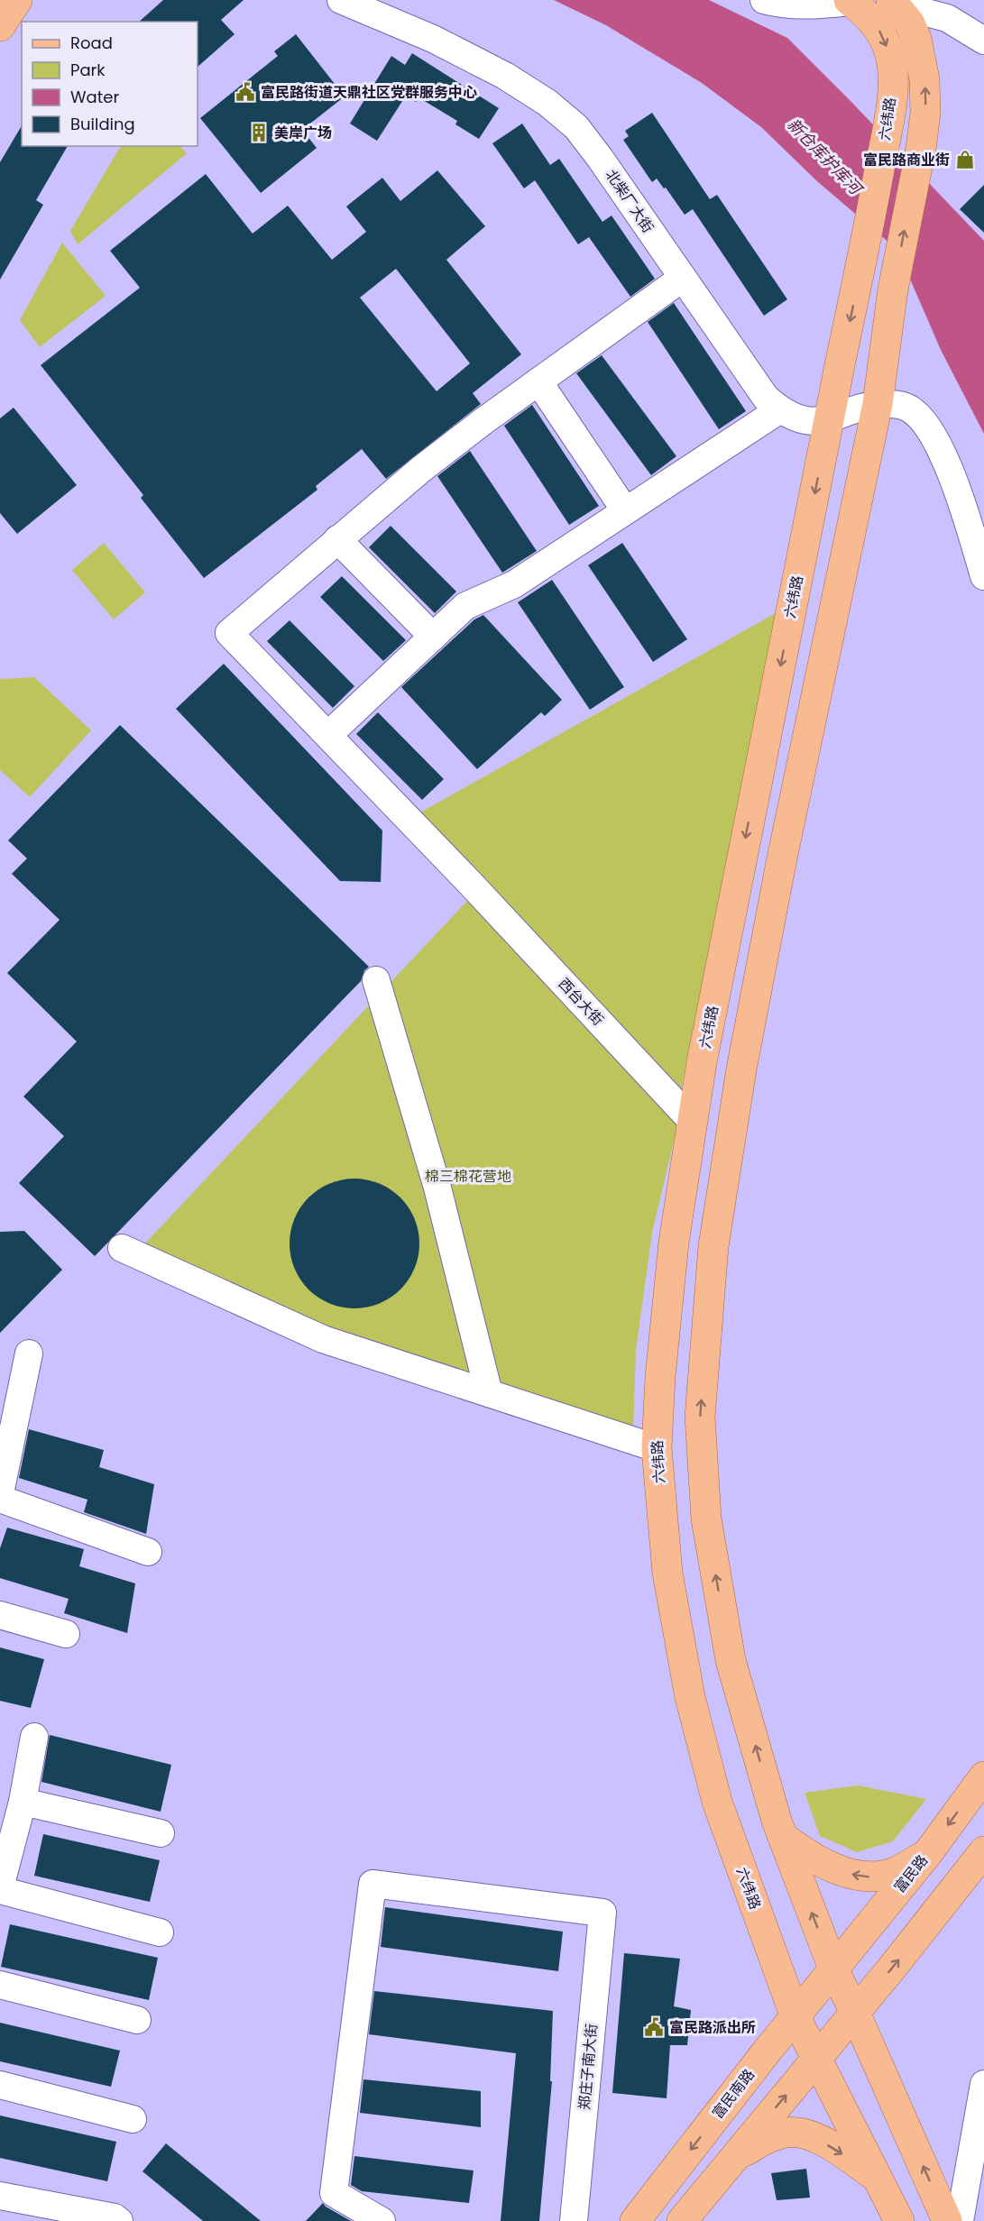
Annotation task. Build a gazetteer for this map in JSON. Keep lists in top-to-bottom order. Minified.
{"streets":{"main road":["六纬路","富民路","富民南路"],"street":["北柴厂大街","西台大街","郑庄子南大街"]},"crossings":[["六纬路","北柴厂大街"],["六纬路","西台大街"],["六纬路","富民南路"],["富民路","富民南路"]],"one_way":["富民路"],"water":["新仓库护库河"],"parks":["棉三棉花营地"],"places":{"public building":["富民路街道天鼎社区党群服务中心","富民路派出所"],"building":["美岸广场"],"shop":["富民路商业街"]},"legend":["Road","Park","Water","Building"]}
